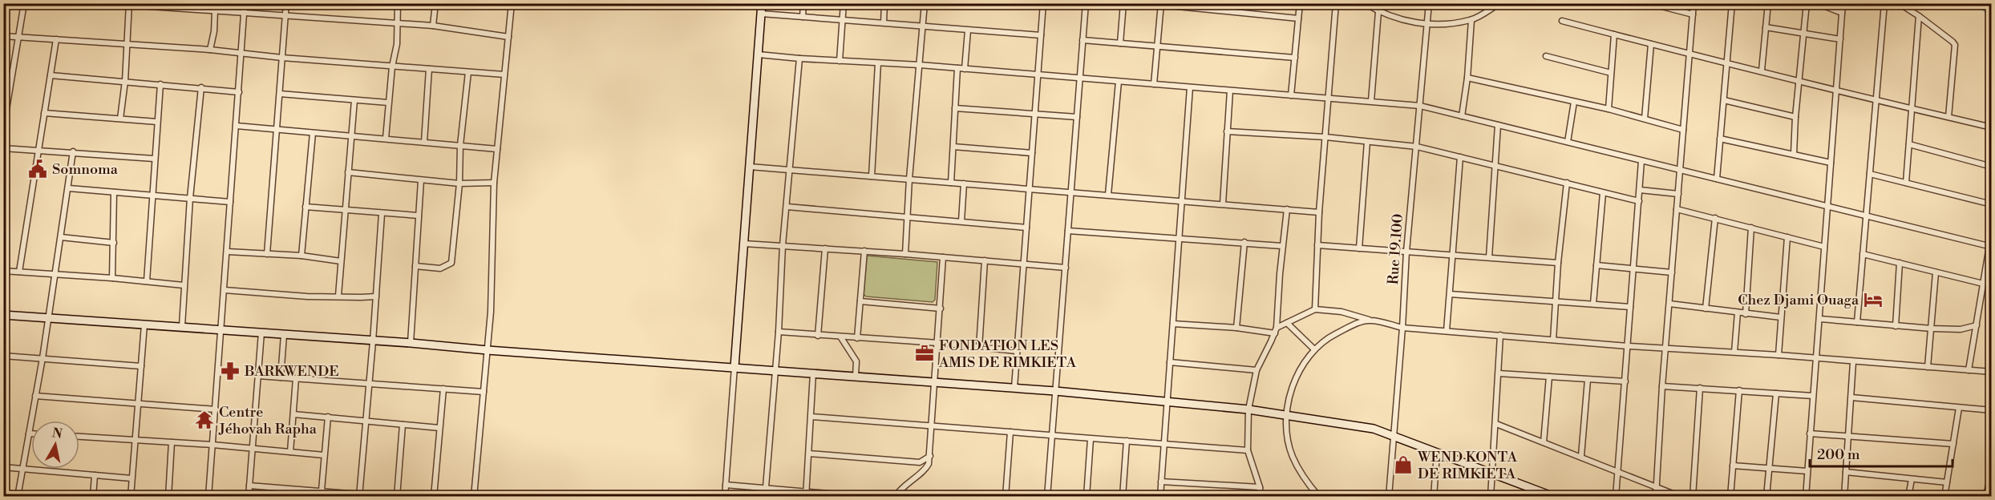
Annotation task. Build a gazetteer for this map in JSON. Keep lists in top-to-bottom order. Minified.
{"streets":{"street":["Rue 19.100"]},"places":{"public building":["Somnoma"],"hotel":["Chez Djami Ouaga"],"office":["FONDATION LES AMIS DE RIMKIETA"],"pharmacy":["BARKWENDE"],"temple":["Centre Jéhovah Rapha"],"shop":["WEND KONTA DE RIMKIETA"]},"scale_bar":"200 m","north":"top"}
